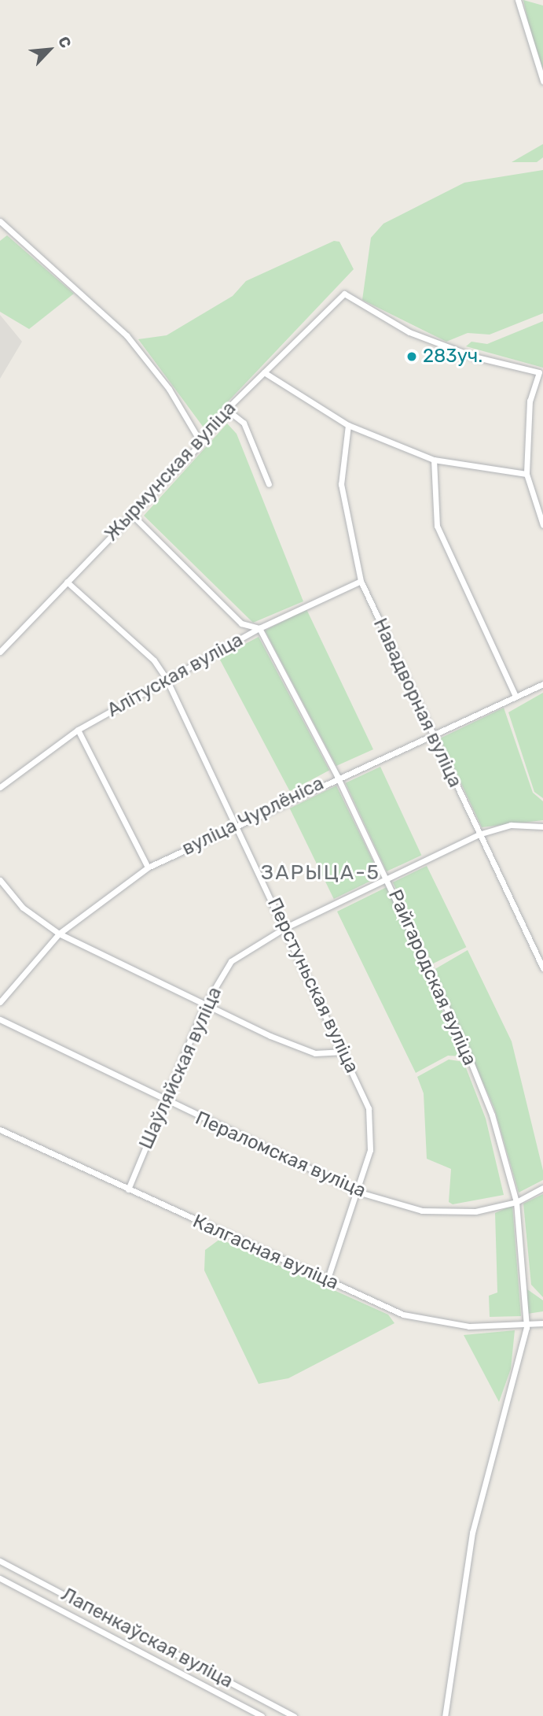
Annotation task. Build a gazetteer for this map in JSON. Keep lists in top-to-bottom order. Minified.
{"streets":{"street":["Жырмунская вуліца","Алітуская вуліца","Навадворная вуліца","вуліца Чурлёніса","Райгародская вуліца","Перстуньская вуліца","Шаўляйская вуліца","Пераломская вуліца","Калгасная вуліца","Лапенкаўская вуліца"]},"crossings":[["Жырмунская вуліца","Перстуньская вуліца"],["Алітуская вуліца","Навадворная вуліца"],["Алітуская вуліца","Райгародская вуліца"],["Алітуская вуліца","Перстуньская вуліца"],["Навадворная вуліца","вуліца Чурлёніса"],["Навадворная вуліца","Шаўляйская вуліца"],["вуліца Чурлёніса","Райгародская вуліца"],["вуліца Чурлёніса","Перстуньская вуліца"],["Райгародская вуліца","Шаўляйская вуліца"],["Райгародская вуліца","Пераломская вуліца"],["Райгародская вуліца","Калгасная вуліца"],["Перстуньская вуліца","Шаўляйская вуліца"],["Перстуньская вуліца","Пераломская вуліца"],["Перстуньская вуліца","Калгасная вуліца"],["Шаўляйская вуліца","Пераломская вуліца"],["Шаўляйская вуліца","Калгасная вуліца"]],"districts":["ЗАРЫЦА-5"],"places":["283уч."],"north":"top right"}
